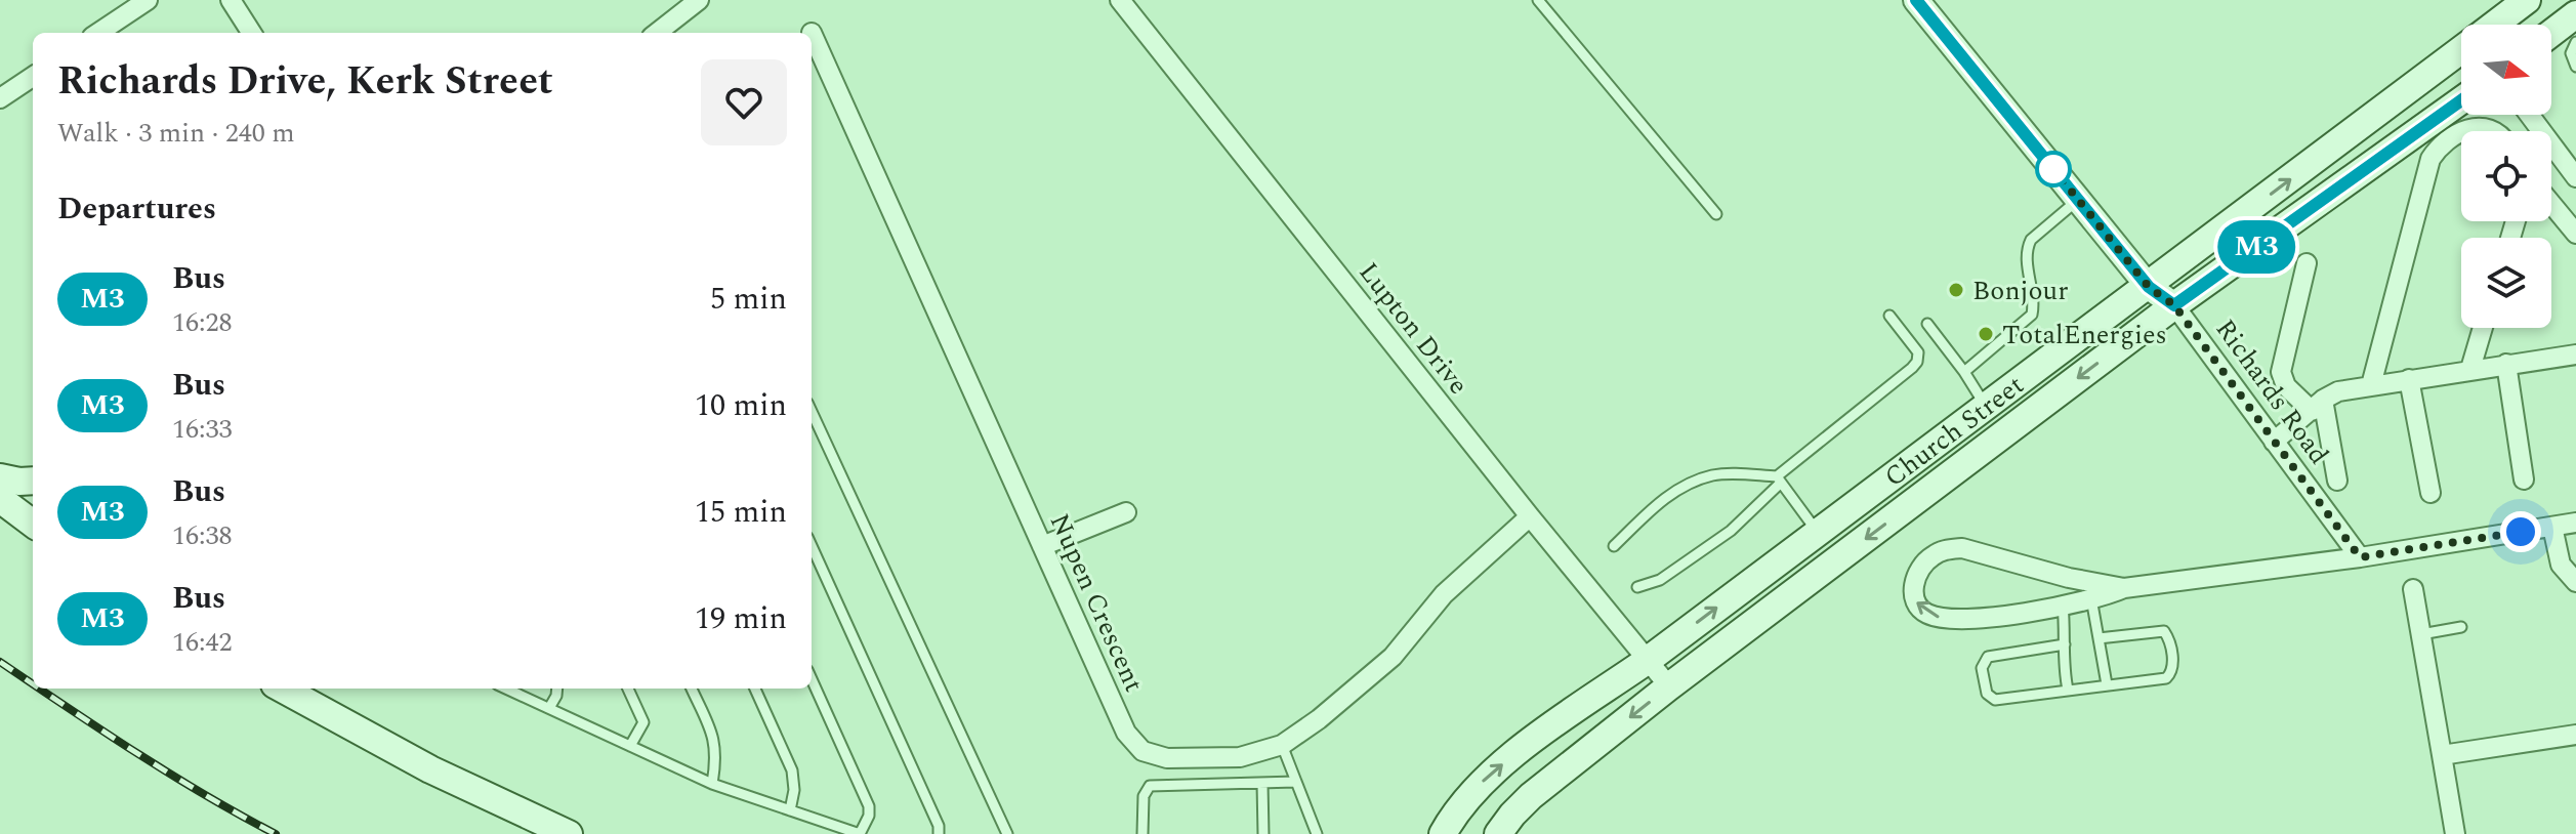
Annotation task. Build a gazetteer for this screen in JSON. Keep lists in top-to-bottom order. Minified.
{"streets":{"main road":["Church Street"],"street":["Lupton Drive","Richards Road","Nupen Crescent"]},"crossings":[["Lupton Drive","Church Street"],["Lupton Drive","Nupen Crescent"],["Richards Road","Church Street"]],"places":["Bonjour","TotalEnergies"],"lines":["bus line M3"],"north":"right","page":{"on_map":"M3","heading":[["Richards Drive, Kerk Street","Walk · 3 min · 240 m"],"Departures"],"list":[{"mark":"M3","name":"Bus","note":"16:28","value":"5 min"},{"mark":"M3","name":"Bus","note":"16:33","value":"10 min"},{"mark":"M3","name":"Bus","note":"16:38","value":"15 min"},{"mark":"M3","name":"Bus","note":"16:42","value":"19 min"}]}}
